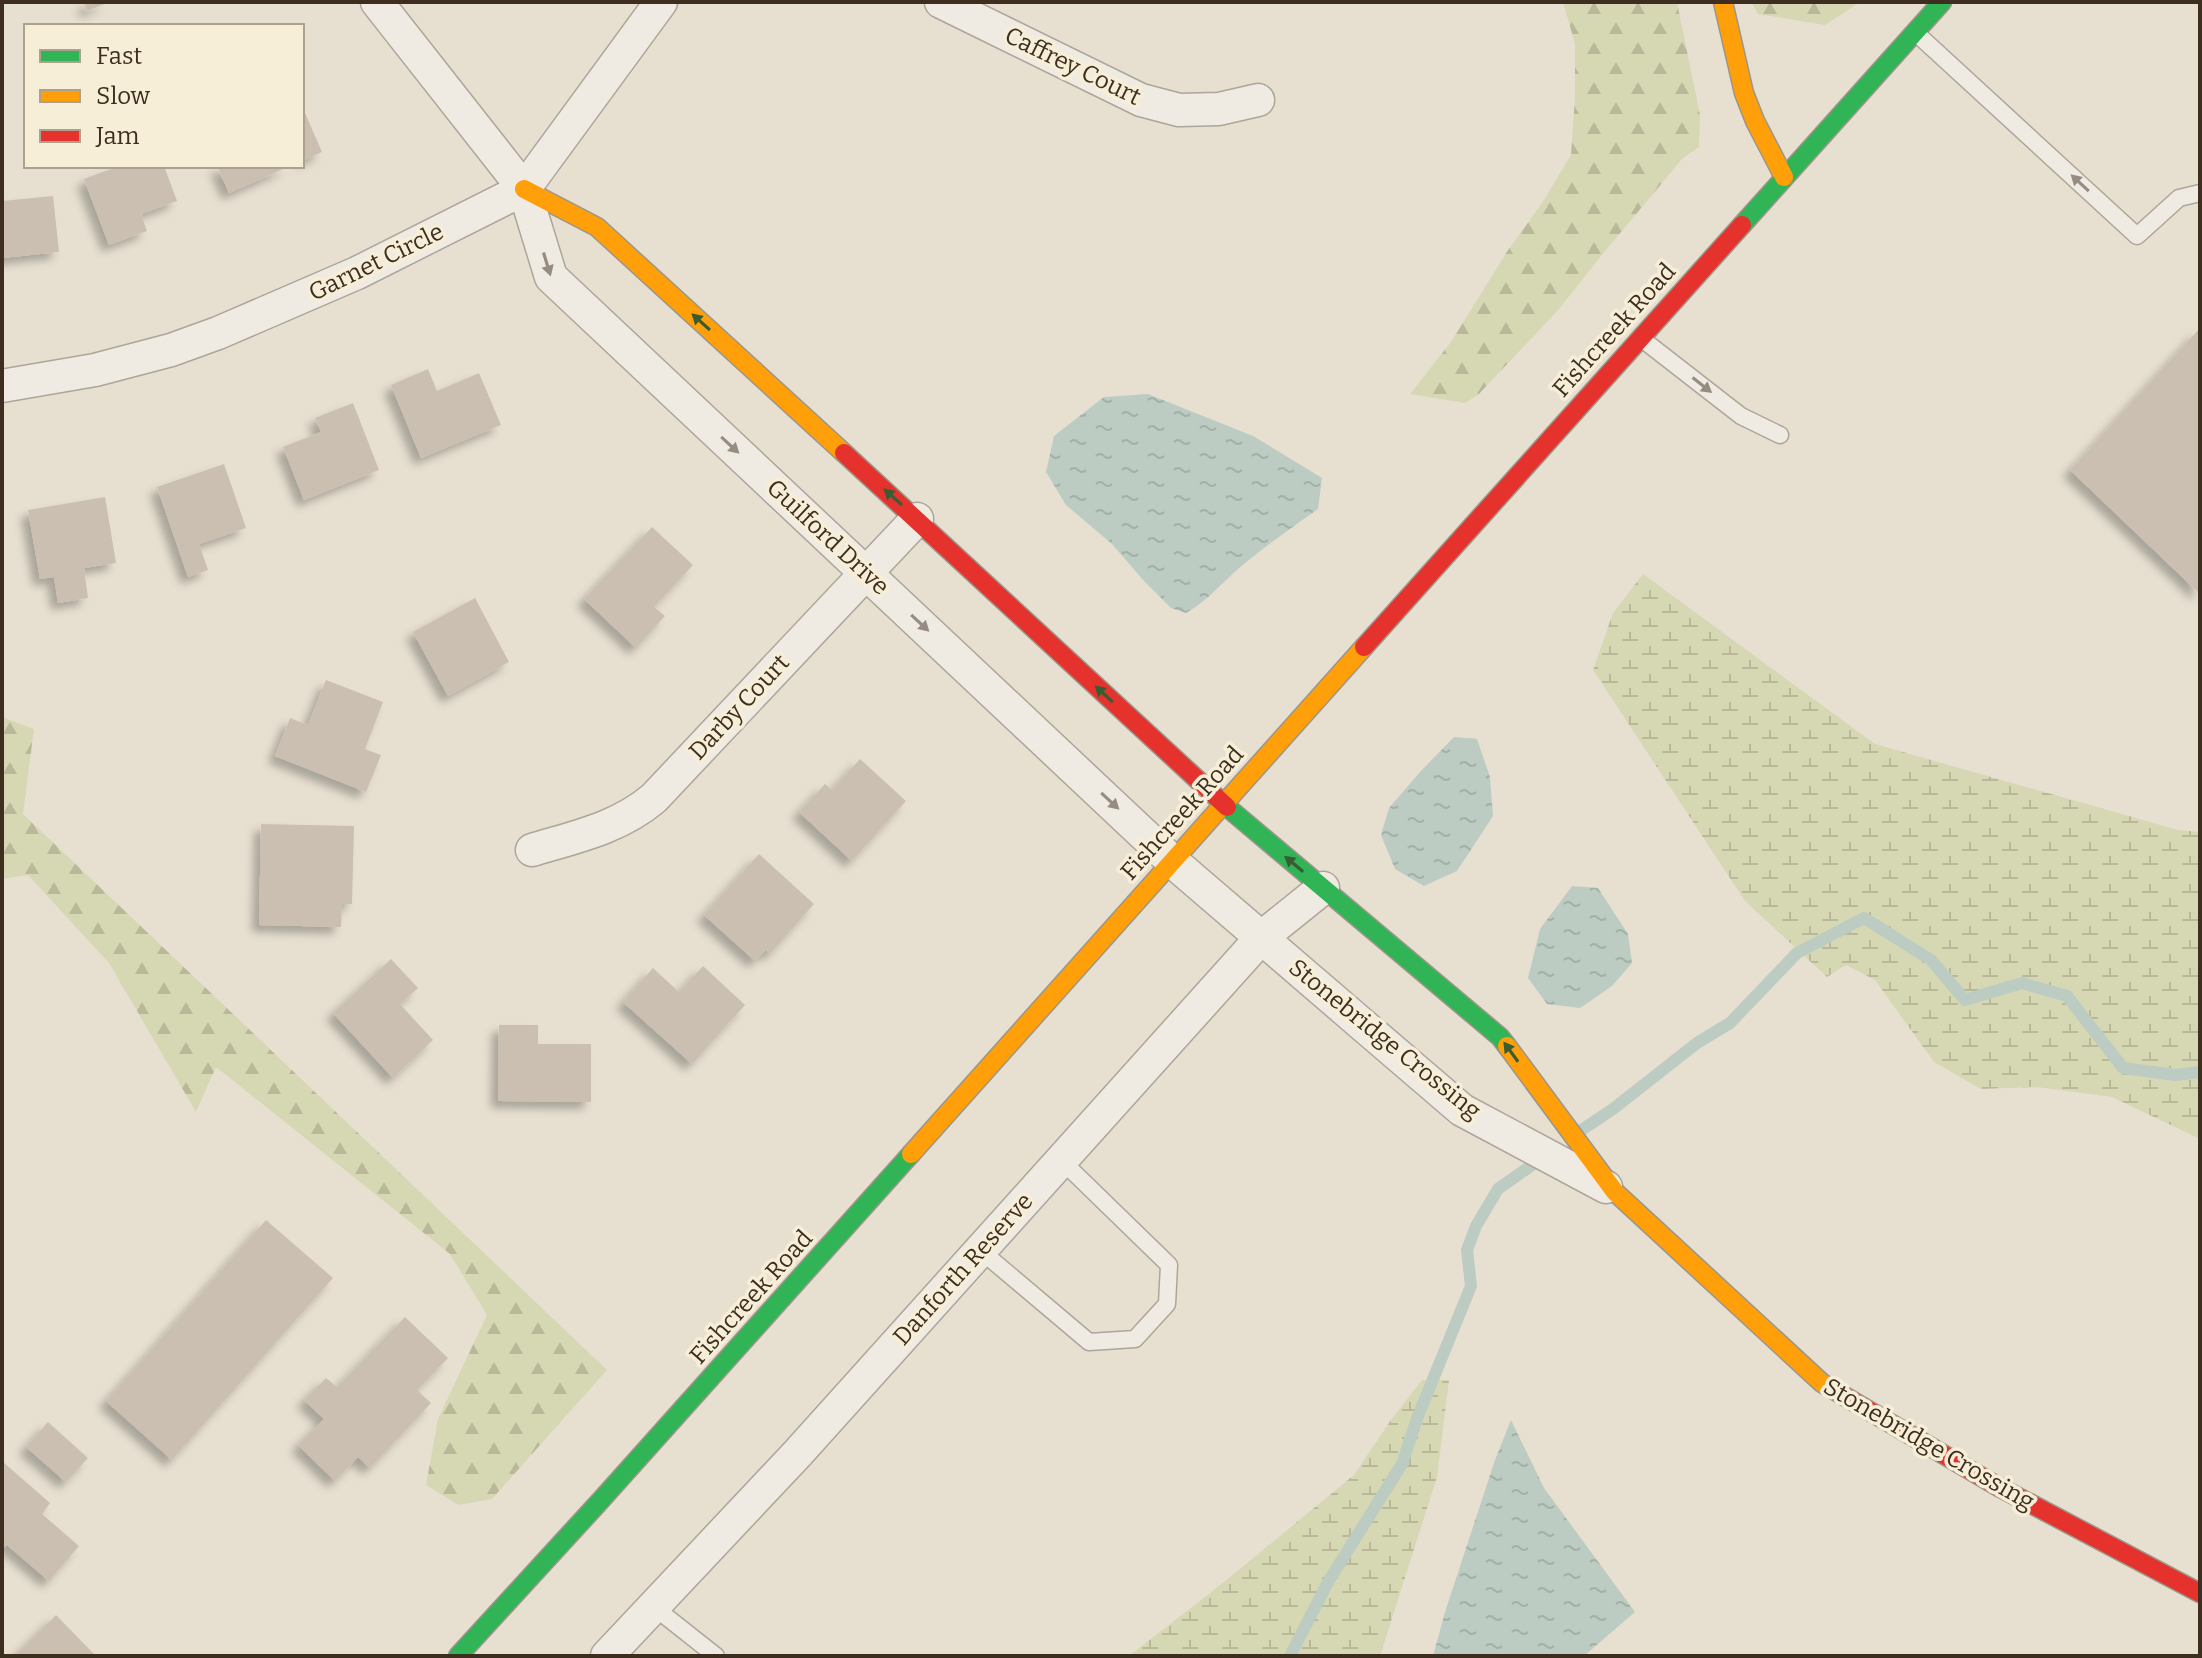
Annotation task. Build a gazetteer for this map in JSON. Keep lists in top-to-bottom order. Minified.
{"streets":{"street":["Caffrey Court","Garnet Circle","Fishcreek Road","Guilford Drive","Darby Court","Stonebridge Crossing","Danforth Reserve"]},"crossings":[["Garnet Circle","Guilford Drive"],["Fishcreek Road","Guilford Drive"],["Fishcreek Road","Stonebridge Crossing"],["Guilford Drive","Darby Court"],["Guilford Drive","Stonebridge Crossing"],["Stonebridge Crossing","Danforth Reserve"]],"legend":["Fast","Slow","Jam"]}
